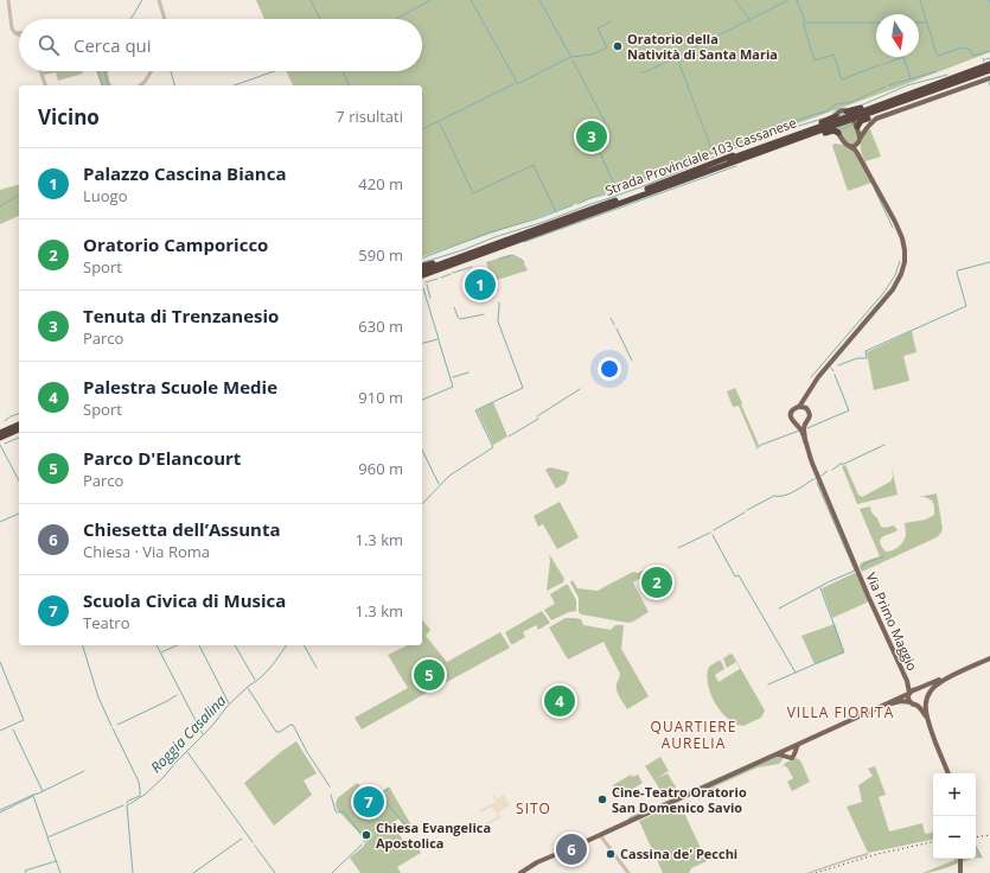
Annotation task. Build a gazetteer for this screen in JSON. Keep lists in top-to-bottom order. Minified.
{"streets":{"highway":["Strada Provinciale 103 Cassanese"],"main road":["Via Primo Maggio"]},"districts":["VILLA FIORITA","QUARTIERE AURELIA","SITO"],"water":["Roggia Casalina"],"places":["Oratorio della Natività di Santa Maria","Cine-Teatro Oratorio San Domenico Savio","Chiesa Evangelica Apostolica","Cassina de' Pecchi"],"north":"bottom","page":{"search":"Cerca qui","heading":["Vicino","7 risultati"],"pins":["3","1","2","5","4","7","6"],"list":[{"mark":"1","name":"Palazzo Cascina Bianca","note":"Luogo","value":"420 m"},{"mark":"2","name":"Oratorio Camporicco","note":"Sport","value":"590 m"},{"mark":"3","name":"Tenuta di Trenzanesio","note":"Parco","value":"630 m"},{"mark":"4","name":"Palestra Scuole Medie","note":"Sport","value":"910 m"},{"mark":"5","name":"Parco D'Elancourt","note":"Parco","value":"960 m"},{"mark":"6","name":"Chiesetta dell’Assunta","note":"Chiesa · Via Roma","value":"1.3 km"},{"mark":"7","name":"Scuola Civica di Musica","note":"Teatro","value":"1.3 km"}],"map_buttons":["+","−"]}}
